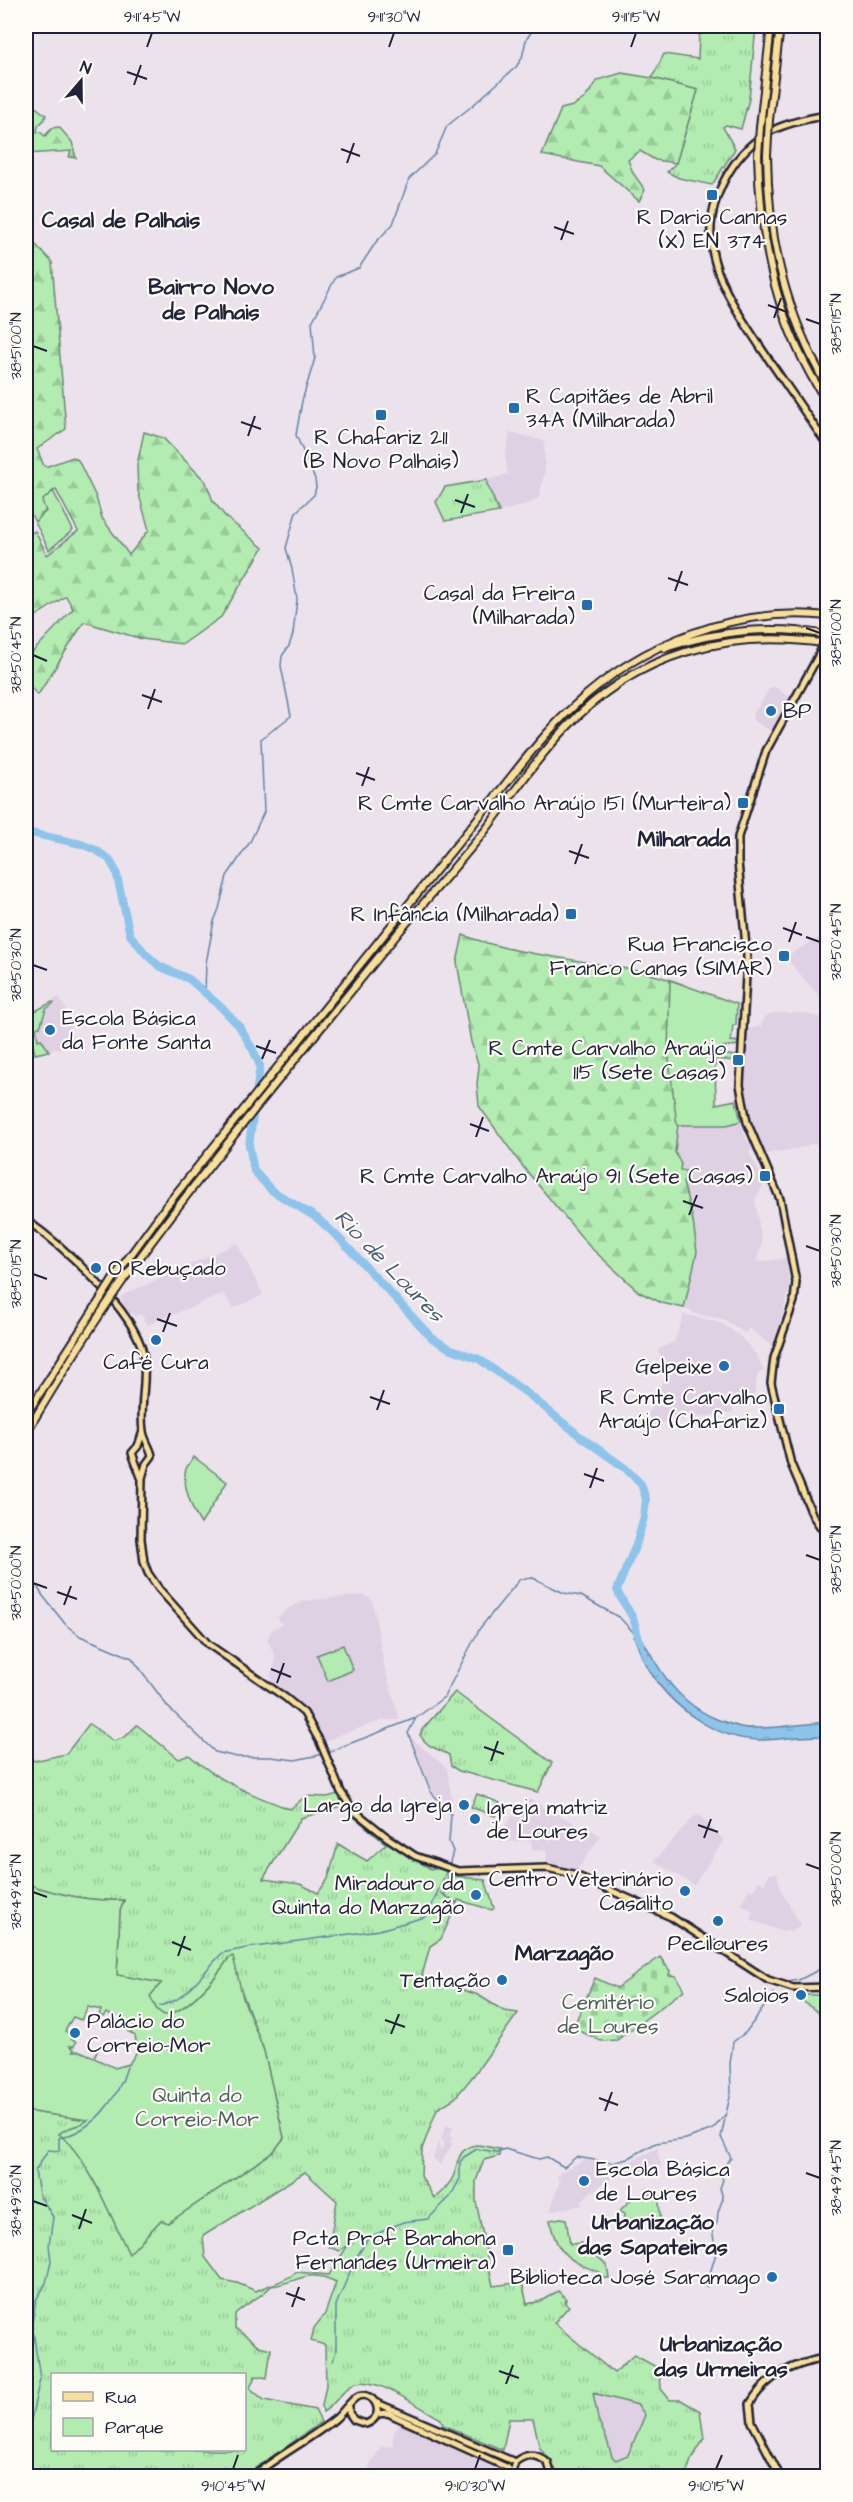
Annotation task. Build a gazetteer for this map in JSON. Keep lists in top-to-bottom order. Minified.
{"districts":["Casal de Palhais","Bairro Novo de Palhais","Milharada","Marzagão","Urbanização das Sapateiras","Urbanização das Urmeiras"],"water":["Rio de Loures"],"parks":["Cemitério de Loures","Quinta do Correio-Mor"],"places":{"transit":["R Dario Cannas (X) EN 374","R Capitães de Abril 34A (Milharada)","R Chafariz 211 (B Novo Palhais)","Casal da Freira (Milharada)","R Cmte Carvalho Araújo 151 (Murteira)","R Infância (Milharada)","Rua Francisco Franco Canas (SIMAR)","R Cmte Carvalho Araújo 115 (Sete Casas)","R Cmte Carvalho Araújo 91 (Sete Casas)","R Cmte Carvalho Araújo (Chafariz)","Pcta Prof Barahona Fernandes (Urmeira)"],"other":["BP","Escola Básica da Fonte Santa","O Rebuçado","Café Cura","Gelpeixe","Largo da Igreja","Igreja matriz de Loures","Centro Veterinário Casalito","Miradouro da Quinta do Marzagão","Peciloures","Tentação","Saloios","Palácio do Correio-Mor","Escola Básica de Loures","Biblioteca José Saramago"]},"legend":["Rua","Parque"],"north":"top","coordinates":["9°11'45\"W","9°11'30\"W","9°11'15\"W","38°51'15\"N","38°51'00\"N","38°50'45\"N","38°50'30\"N","38°50'15\"N","38°50'00\"N","38°49'45\"N","38°49'30\"N","9°10'45\"W","9°10'30\"W","9°10'15\"W"]}
